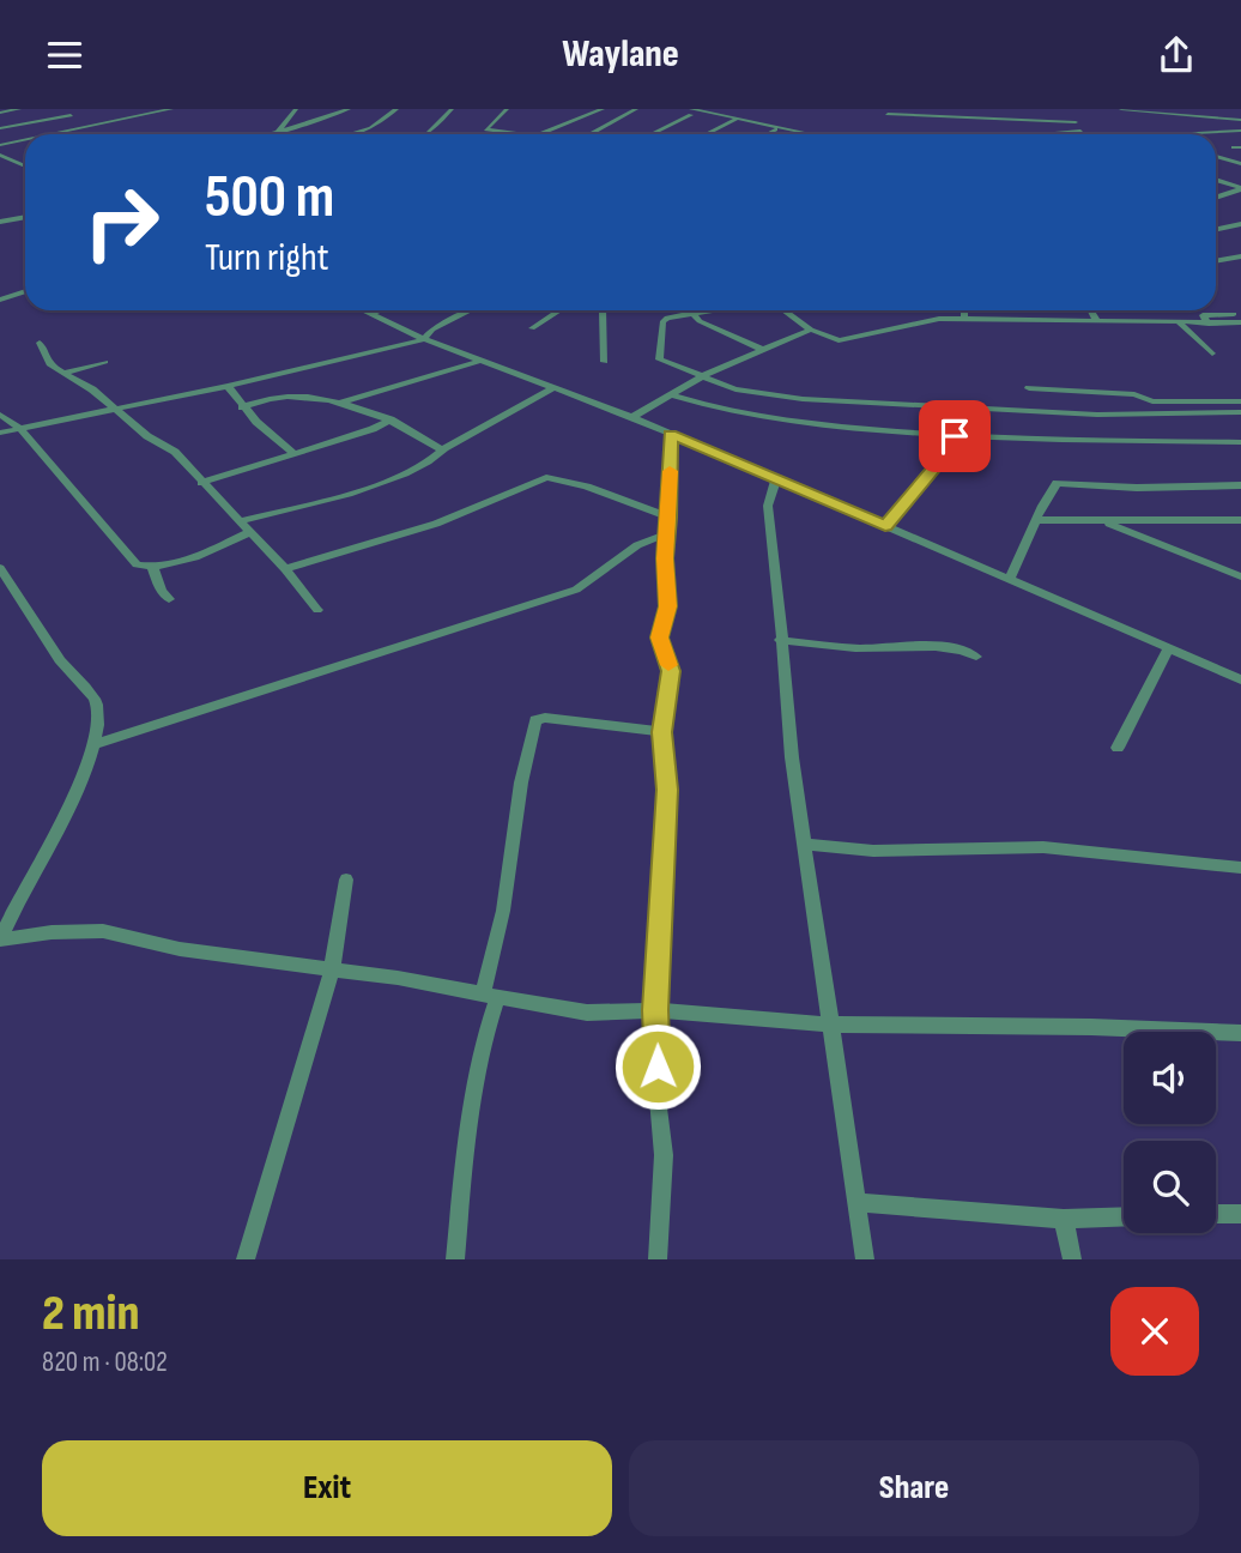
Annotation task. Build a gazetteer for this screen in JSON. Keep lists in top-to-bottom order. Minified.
{"page":{"header":"Waylane","turn":["500 m","Turn right"],"heading":["2 min","820 m · 08:02"],"buttons":["Exit","Share"]}}
